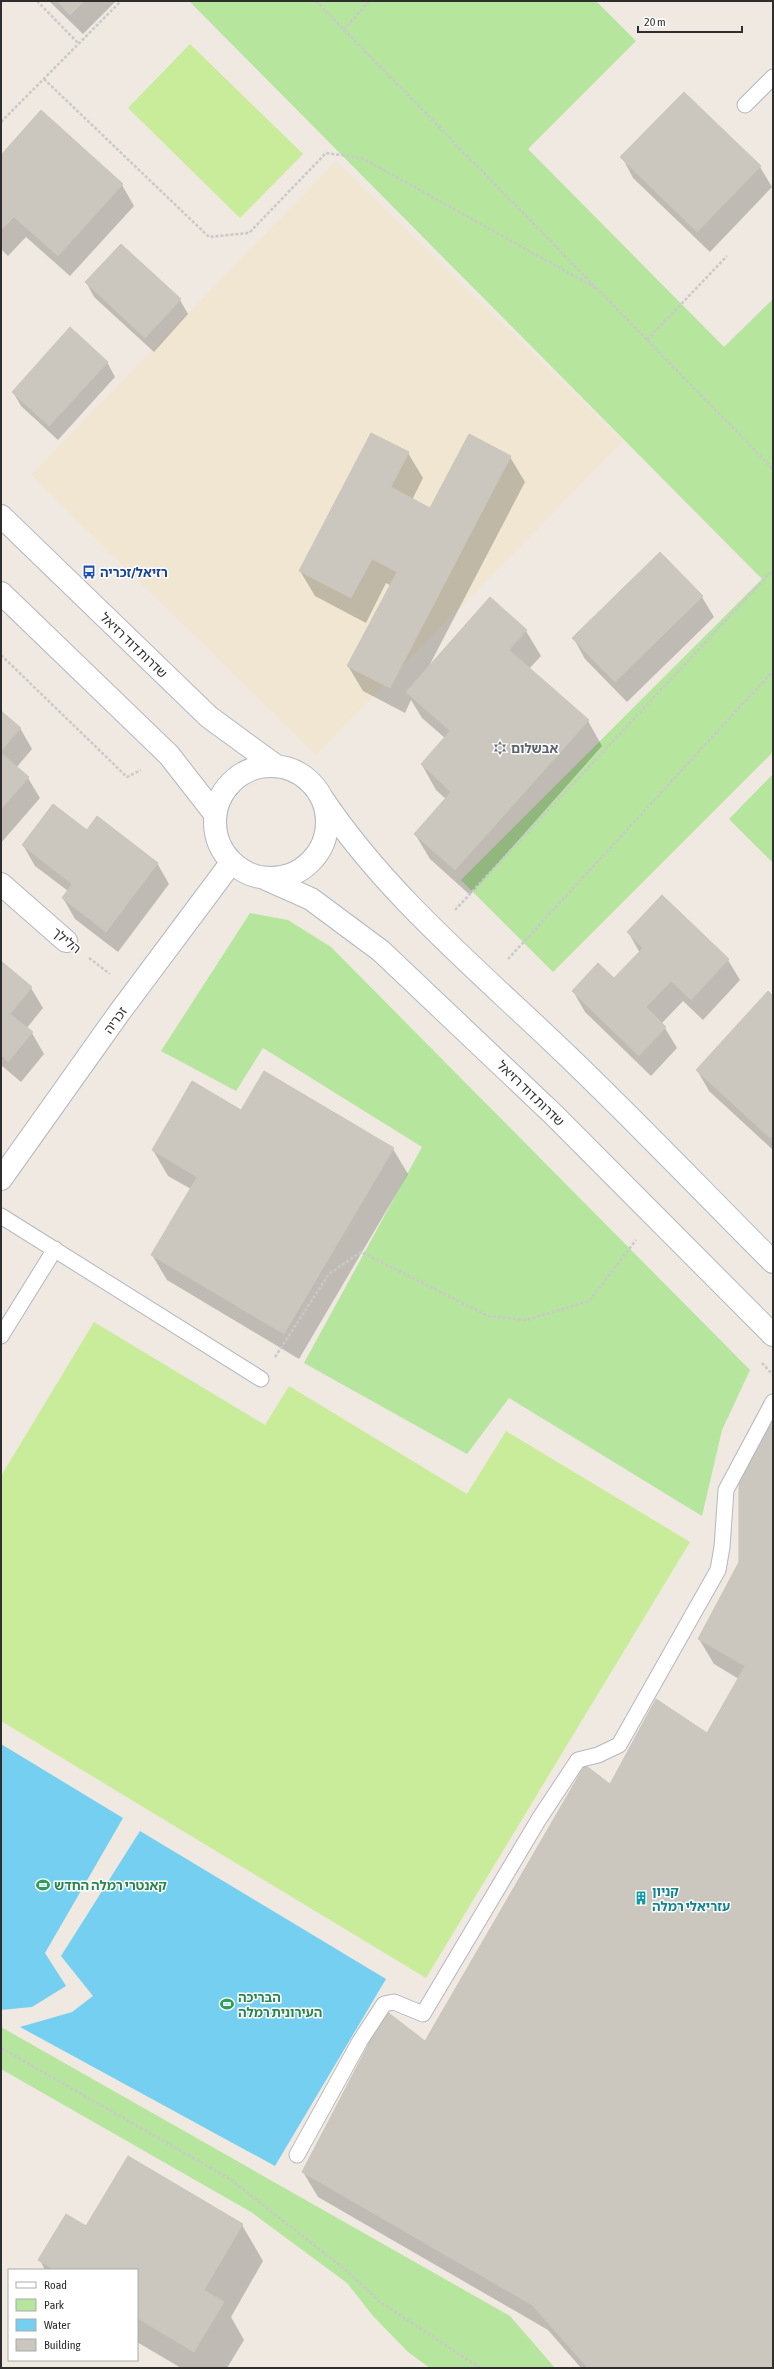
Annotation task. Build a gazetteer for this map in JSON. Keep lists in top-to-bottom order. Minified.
{"streets":{"main road":["שדרות דוד רזיאל","הלילך","זכריה"]},"crossings":[["שדרות דוד רזיאל","זכריה"],["הלילך","זכריה"]],"places":{"bus stop":["רזיאל/זכריה"],"synagogue":["אבשלום"],"sports":["קאנטרי רמלה החדש","הבריכה העירונית רמלה"],"building":["קניון עזריאלי רמלה"]},"legend":["Road","Park","Water","Building"],"scale_bar":"20 m"}
